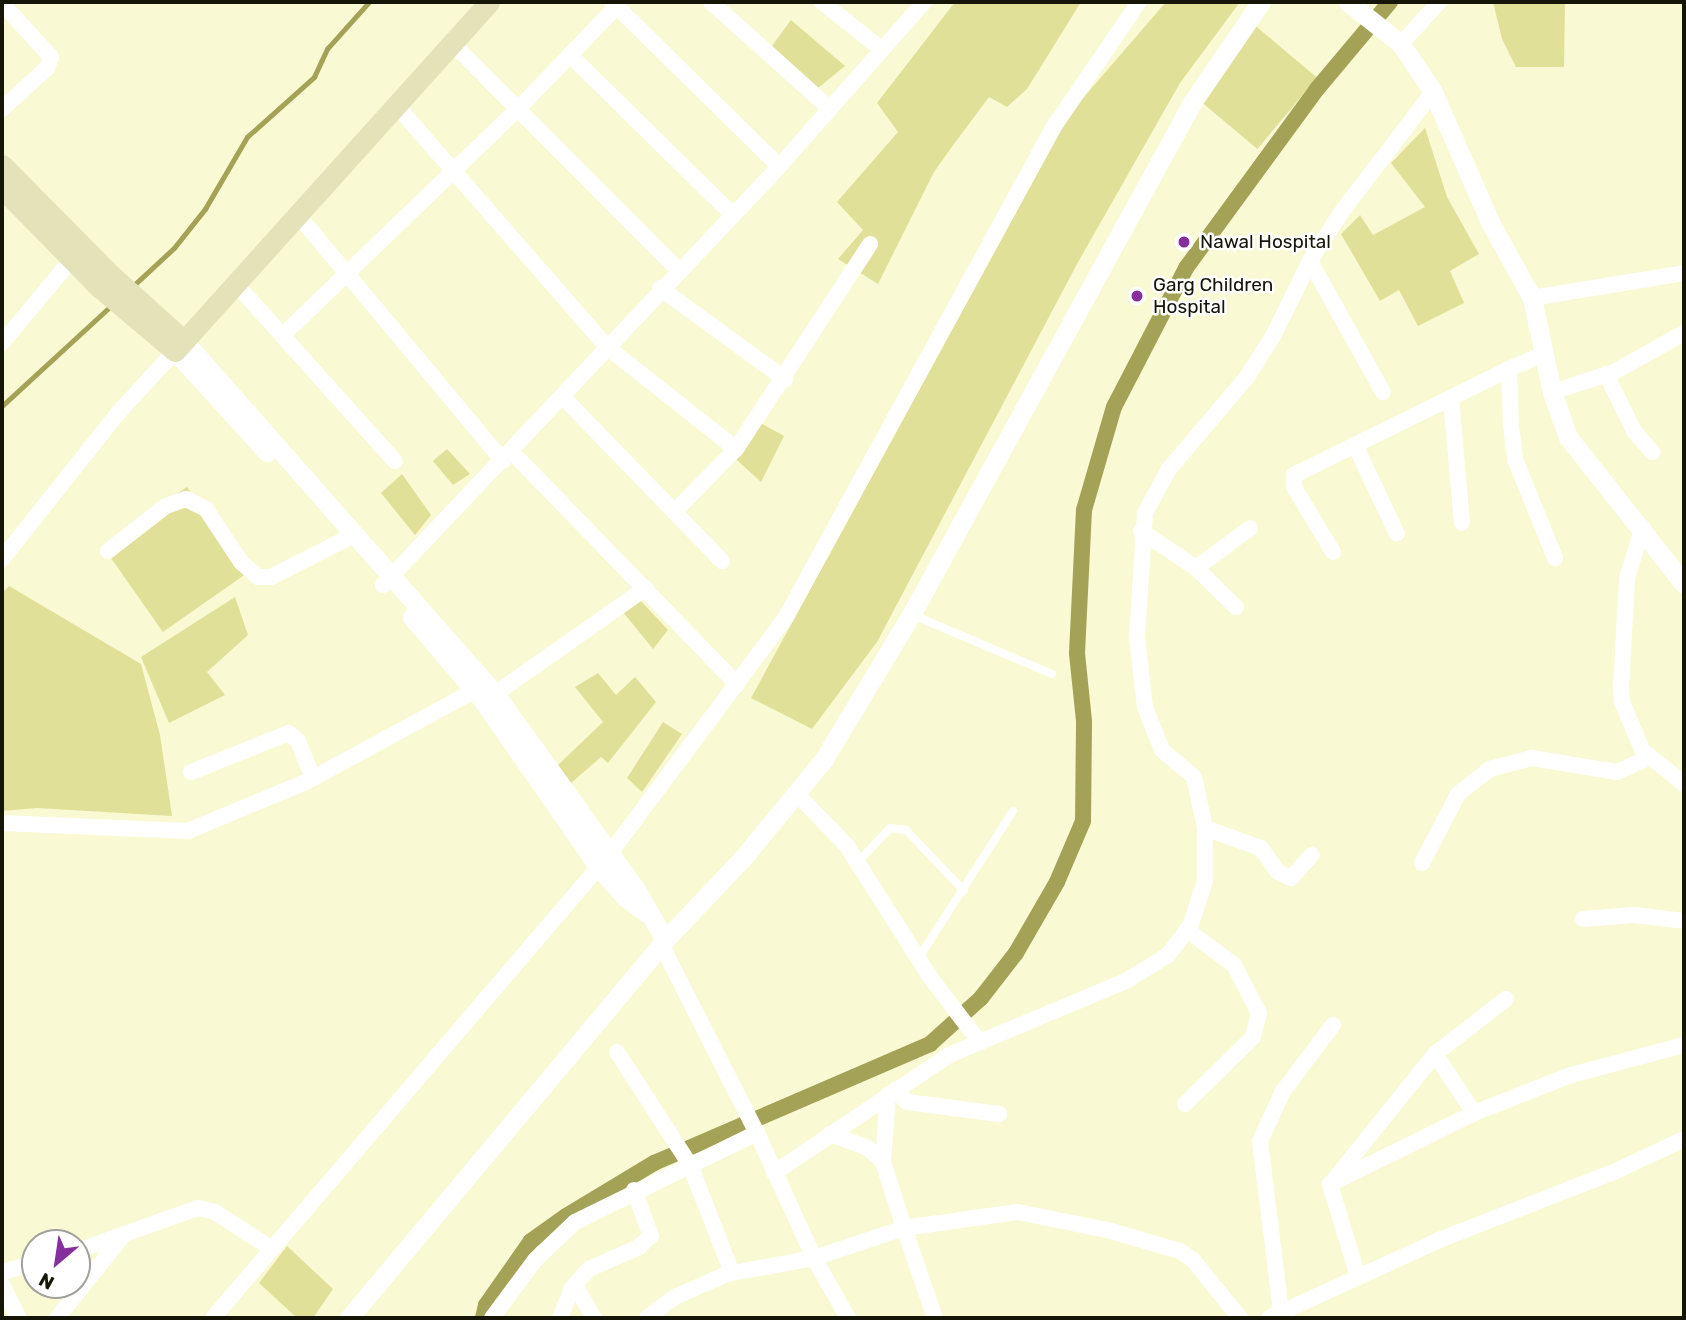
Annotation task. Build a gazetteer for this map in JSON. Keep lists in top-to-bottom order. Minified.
{"places":["Nawal Hospital","Garg Children Hospital"],"north":"bottom left"}
